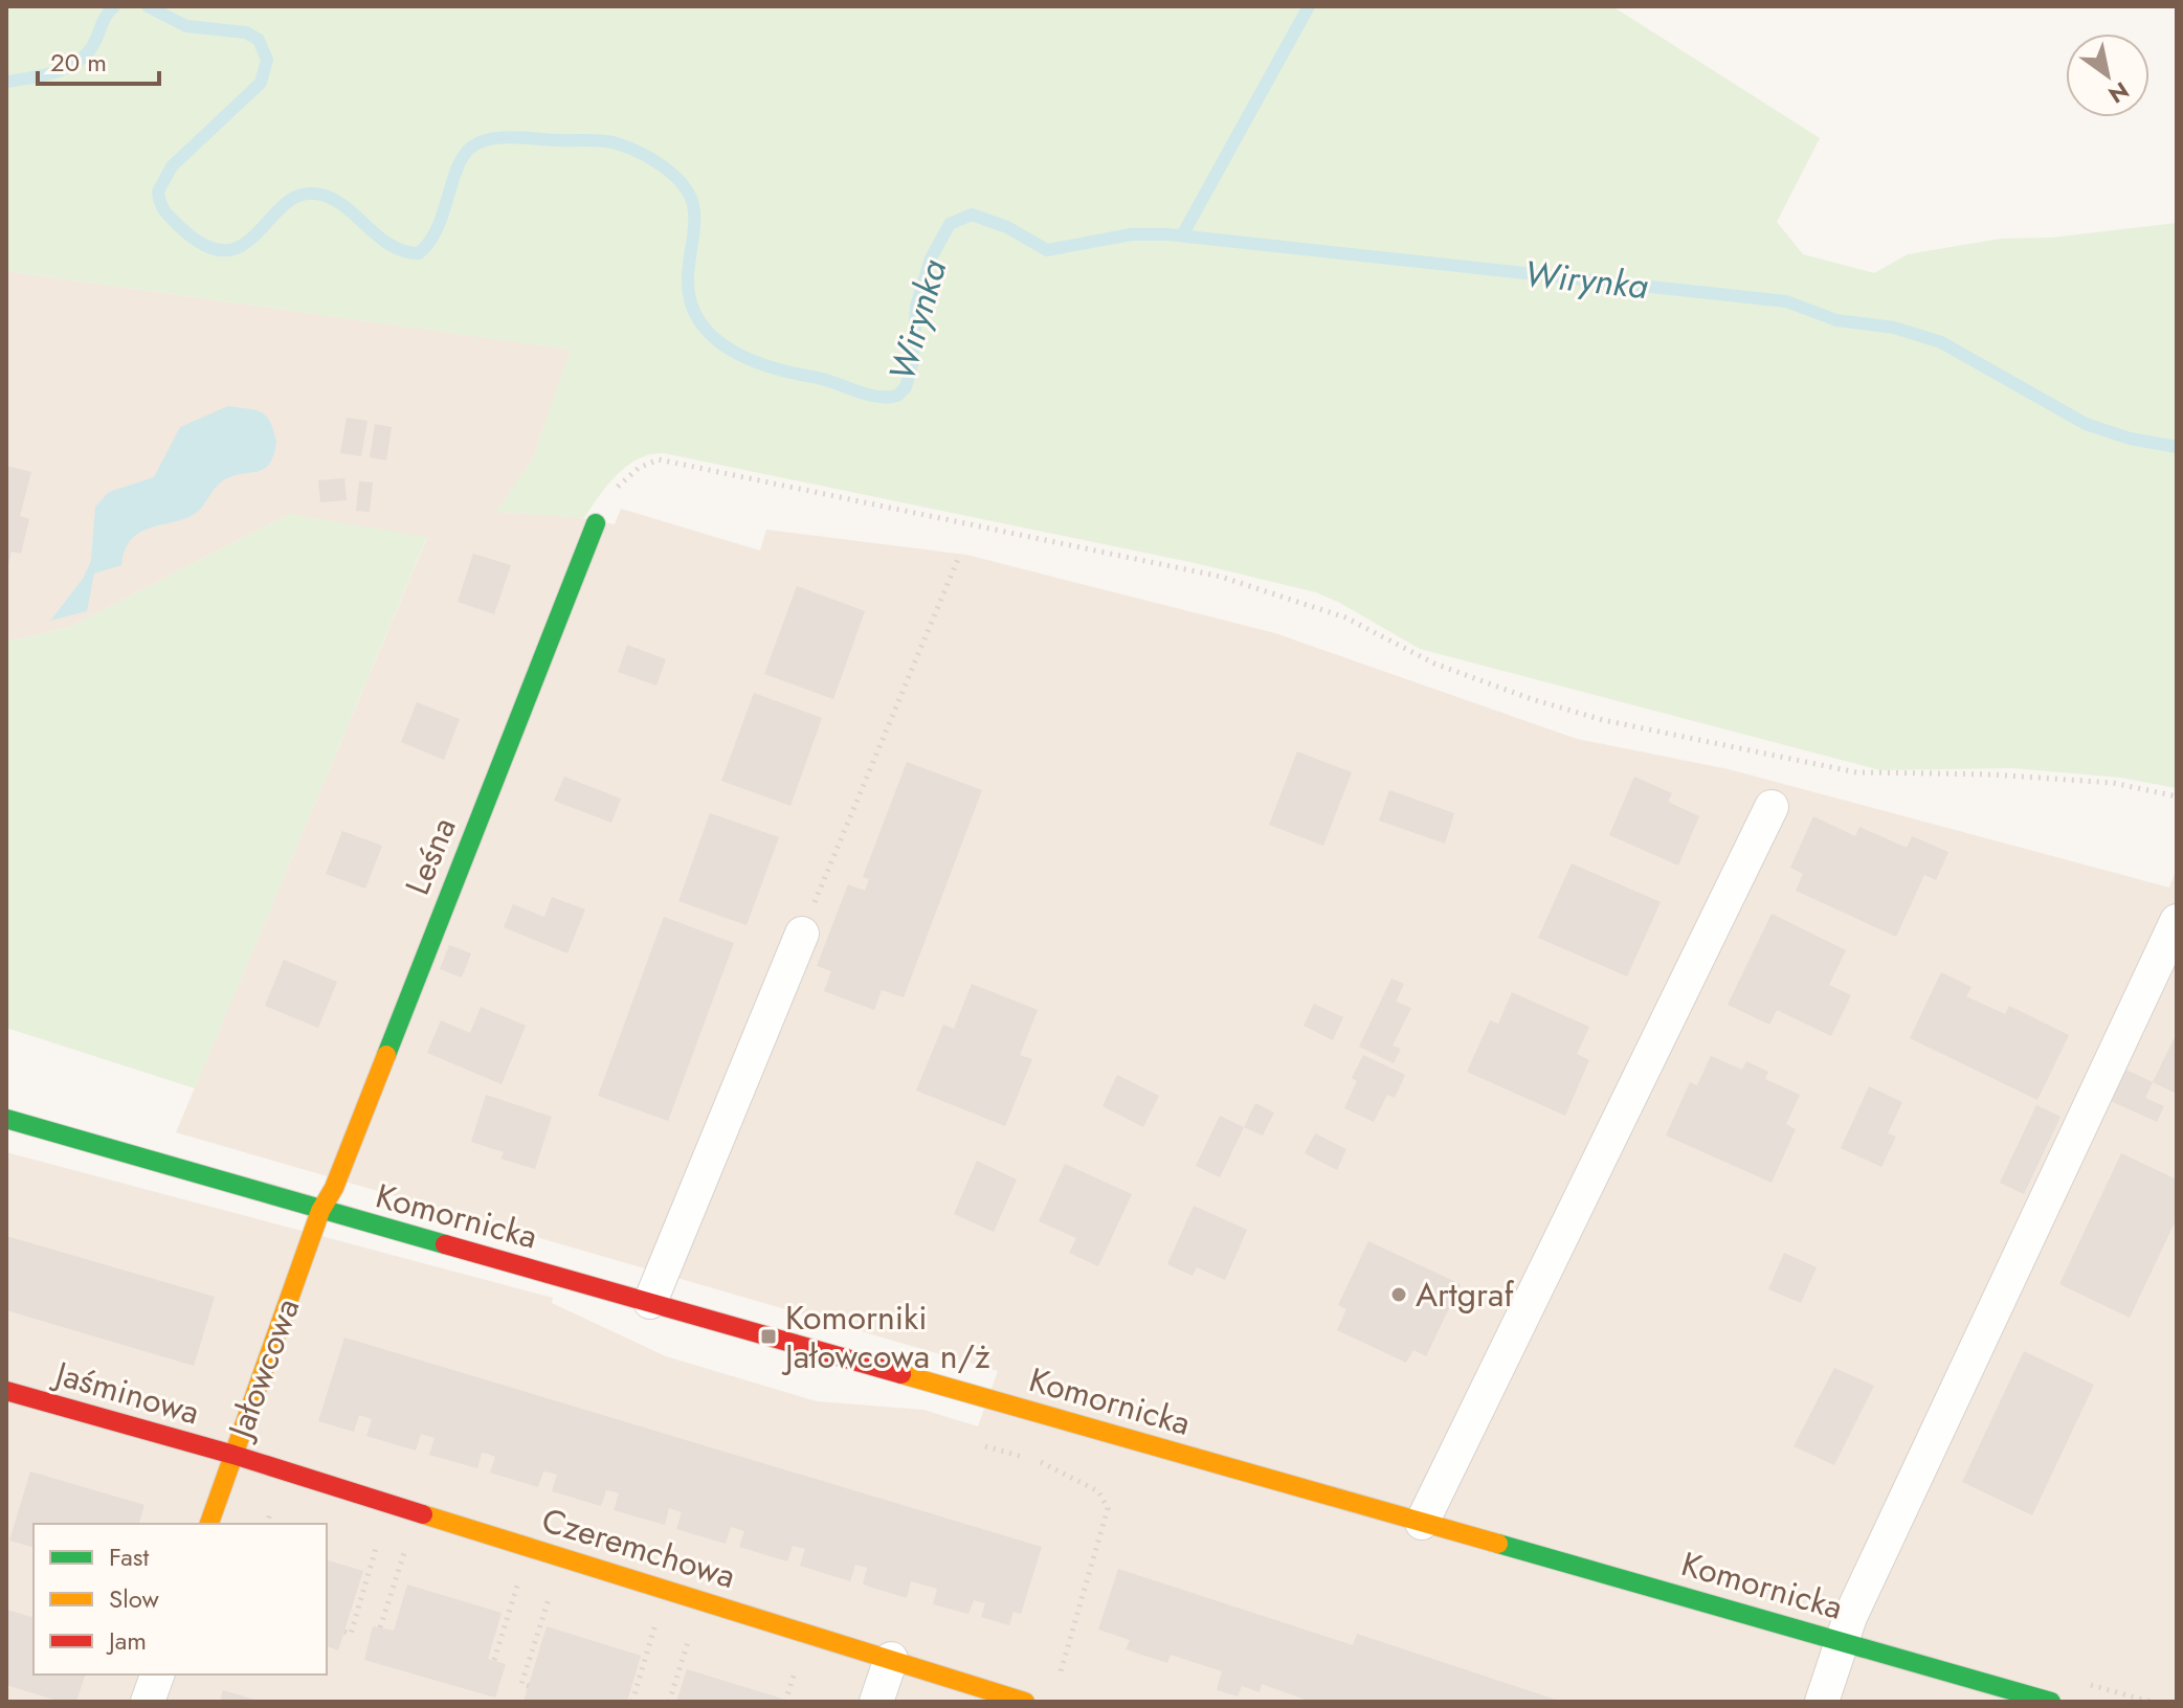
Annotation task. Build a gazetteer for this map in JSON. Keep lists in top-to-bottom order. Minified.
{"streets":{"street":["Leśna","Komornicka","Jałowcowa","Jaśminowa","Czeremchowa"]},"crossings":[["Leśna","Komornicka"],["Leśna","Jałowcowa"],["Komornicka","Jałowcowa"],["Jałowcowa","Jaśminowa"],["Jałowcowa","Czeremchowa"],["Jaśminowa","Czeremchowa"]],"water":["Wirynka"],"places":{"other":["Artgraf"],"transit":["Komorniki Jałowcowa n/ż"]},"legend":["Fast","Slow","Jam"],"scale_bar":"20 m","north":"bottom right"}
